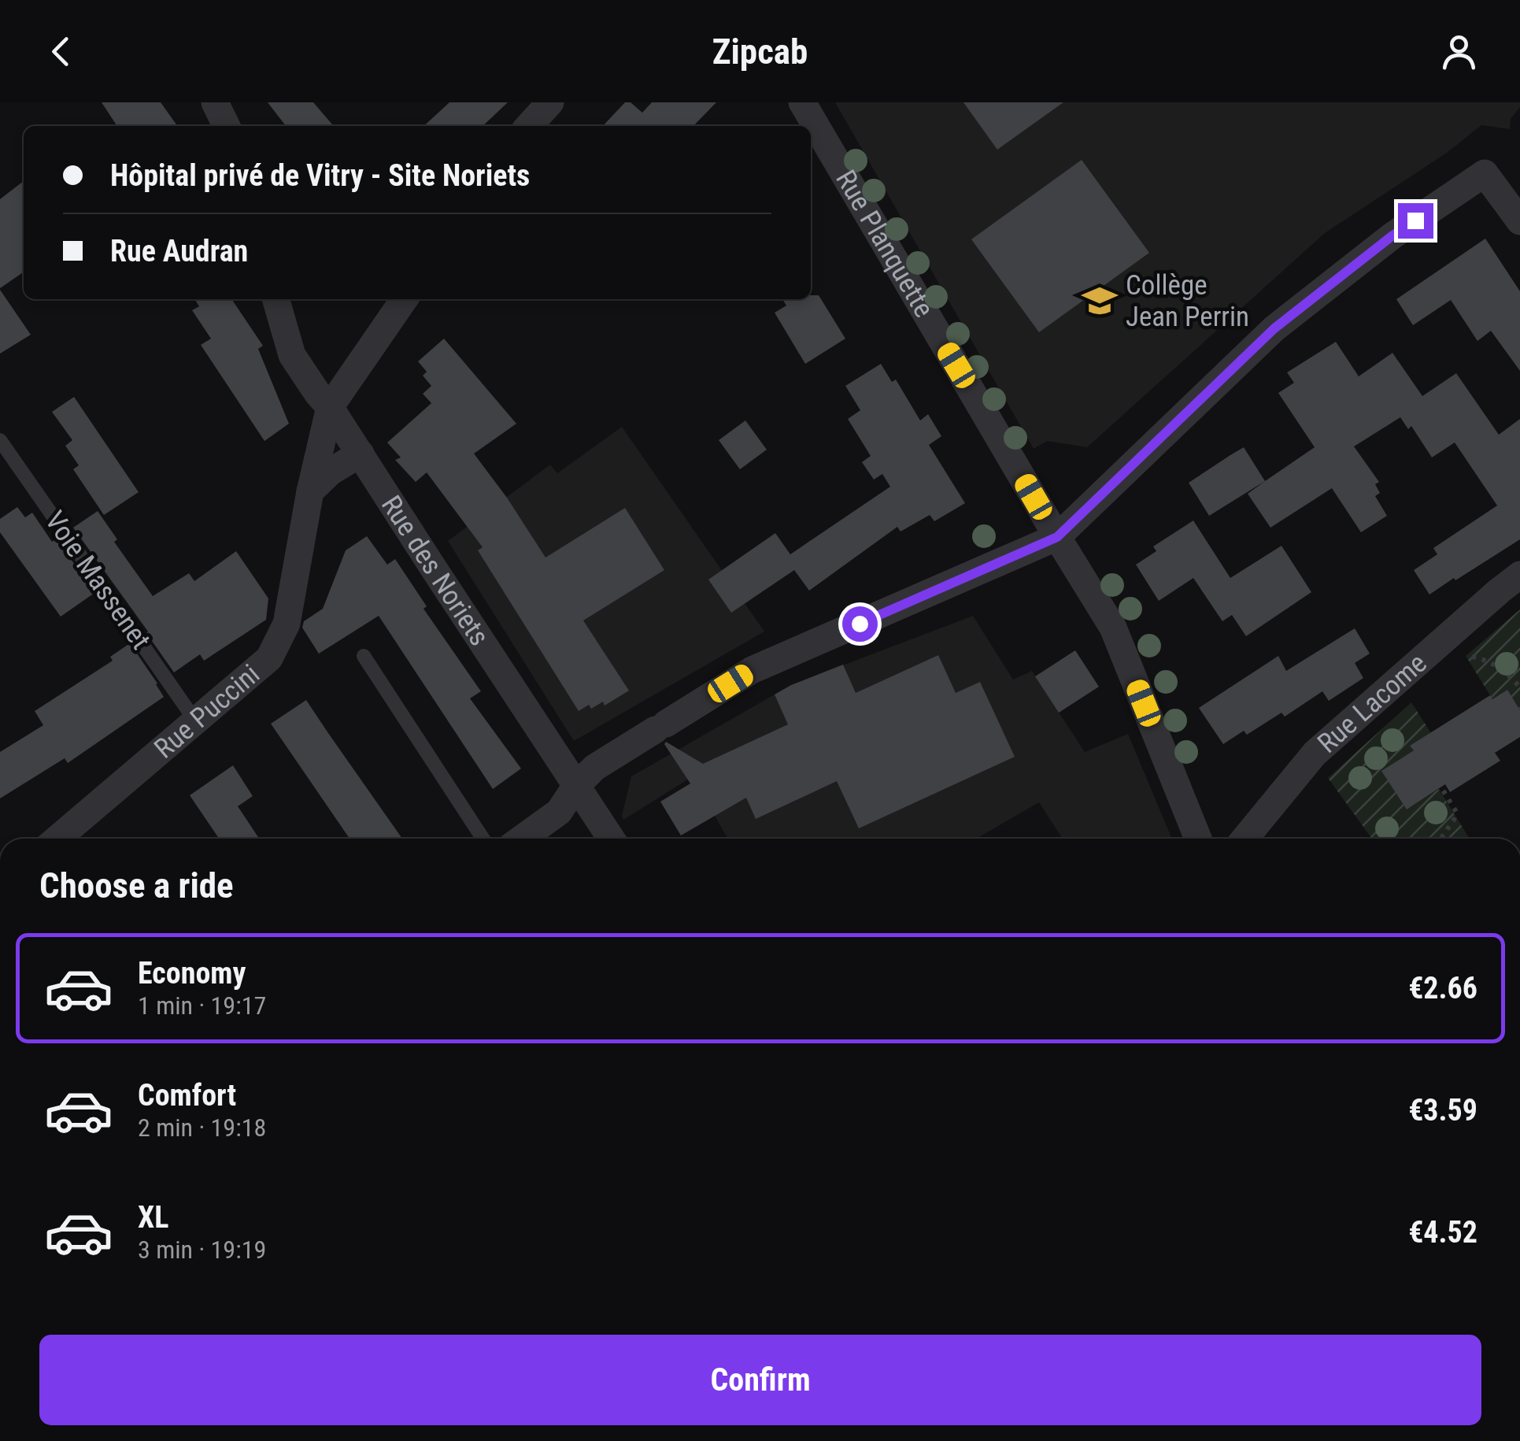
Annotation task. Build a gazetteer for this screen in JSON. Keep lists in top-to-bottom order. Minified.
{"streets":{"street":["Rue Planquette","Rue des Noriets","Rue Lacome","Rue Puccini"],"lane":["Voie Massenet"]},"crossings":[["Rue des Noriets","Rue Puccini"],["Voie Massenet","Rue Puccini"]],"places":{"school or university":["Collège Jean Perrin"]},"page":{"header":"Zipcab","banner":["Hôpital privé de Vitry - Site Noriets","Rue Audran"],"heading":"Choose a ride","list":[{"name":"Economy","note":"1 min · 19:17","value":"€2.66"},{"name":"Comfort","note":"2 min · 19:18","value":"€3.59"},{"name":"XL","note":"3 min · 19:19","value":"€4.52"}],"buttons":"Confirm"}}
